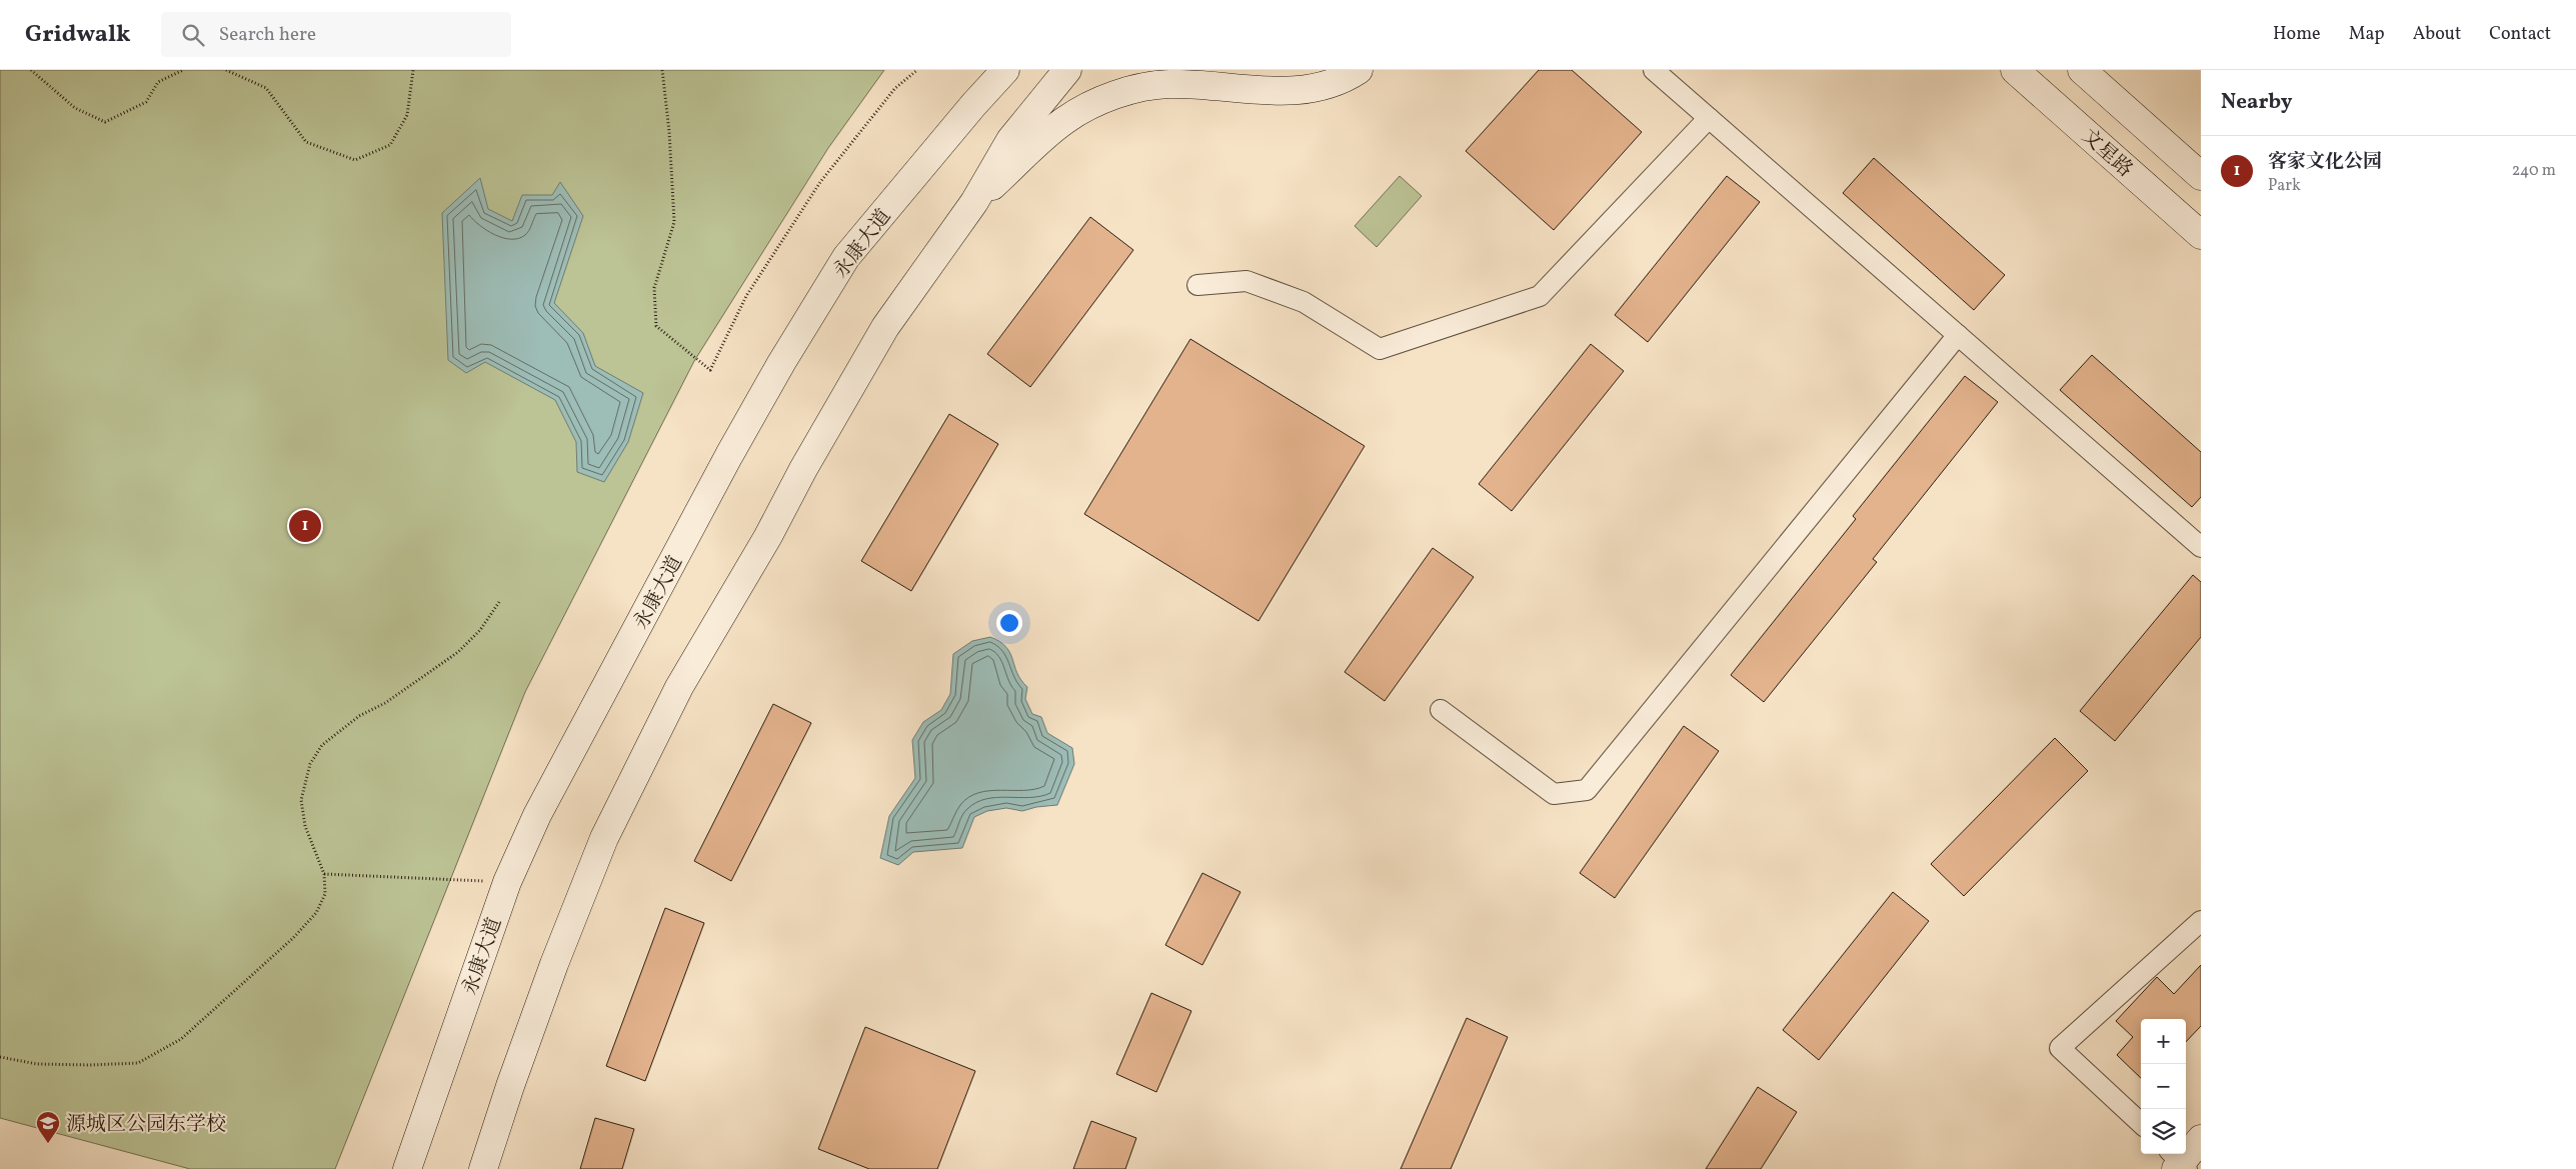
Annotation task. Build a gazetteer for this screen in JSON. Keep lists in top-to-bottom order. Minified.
{"streets":{"main road":["文星路","永康大道"]},"places":{"school or university":["源城区公园东学校"]},"page":{"header":"Gridwalk","search":"Search here","nav":["Home","Map","About","Contact"],"heading":"Nearby","list":[{"mark":"1","name":"客家文化公园","note":"Park","value":"240 m"}],"pins":"1","map_buttons":["+","−"]}}
